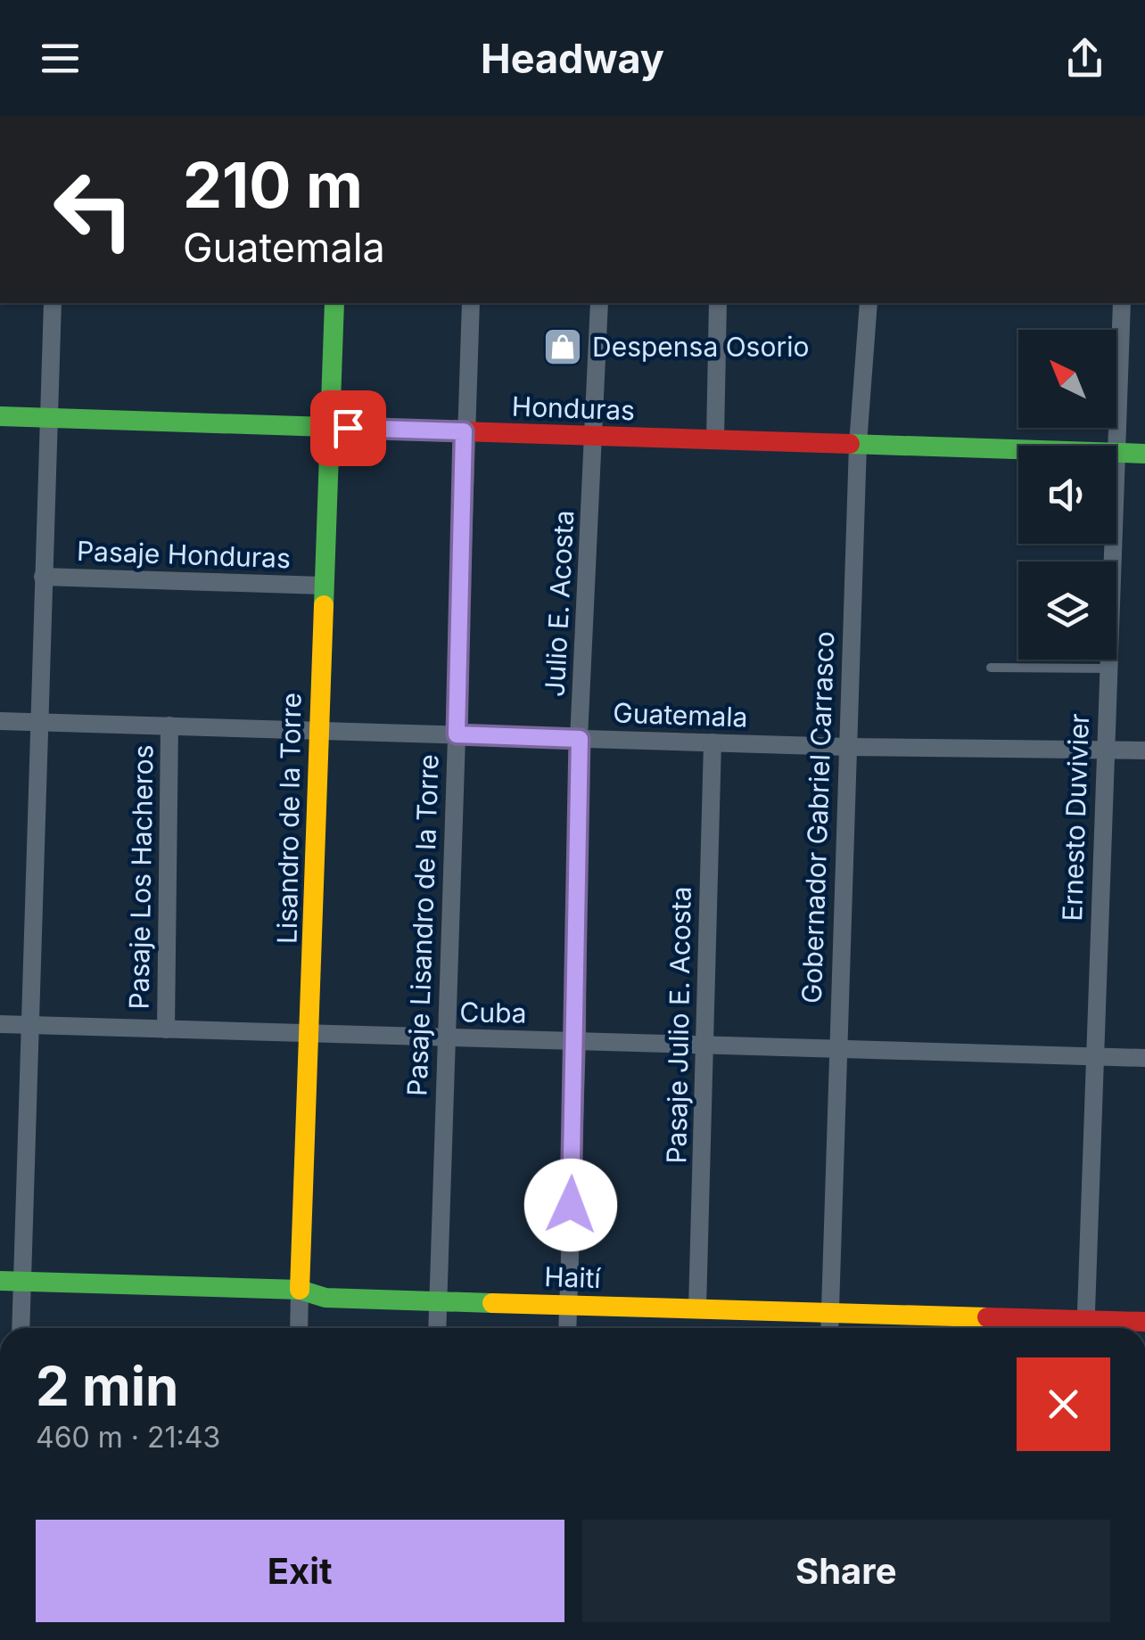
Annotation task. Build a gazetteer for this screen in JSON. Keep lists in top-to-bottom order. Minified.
{"streets":{"street":["Honduras","Pasaje Honduras","Julio E. Acosta","Guatemala","Gobernador Gabriel Carrasco","Ernesto Duvivier","Lisandro de la Torre","Pasaje Los Hacheros","Pasaje Lisandro de la Torre","Cuba","Pasaje Julio E. Acosta","Haití"]},"crossings":[["Honduras","Julio E. Acosta"],["Honduras","Gobernador Gabriel Carrasco"],["Honduras","Ernesto Duvivier"],["Honduras","Lisandro de la Torre"],["Honduras","Pasaje Lisandro de la Torre"],["Pasaje Honduras","Lisandro de la Torre"],["Julio E. Acosta","Guatemala"],["Julio E. Acosta","Cuba"],["Julio E. Acosta","Haití"],["Guatemala","Gobernador Gabriel Carrasco"],["Guatemala","Ernesto Duvivier"],["Guatemala","Lisandro de la Torre"],["Guatemala","Pasaje Los Hacheros"],["Guatemala","Pasaje Lisandro de la Torre"],["Guatemala","Pasaje Julio E. Acosta"],["Gobernador Gabriel Carrasco","Cuba"],["Gobernador Gabriel Carrasco","Haití"],["Ernesto Duvivier","Cuba"],["Ernesto Duvivier","Haití"],["Lisandro de la Torre","Cuba"],["Lisandro de la Torre","Haití"],["Pasaje Los Hacheros","Cuba"],["Pasaje Lisandro de la Torre","Cuba"],["Pasaje Lisandro de la Torre","Haití"],["Cuba","Pasaje Julio E. Acosta"],["Pasaje Julio E. Acosta","Haití"]],"places":{"shop":["Despensa Osorio"]},"north":"top left","page":{"header":"Headway","turn":["210 m","Guatemala"],"heading":["2 min","460 m · 21:43"],"buttons":["Exit","Share"]}}
